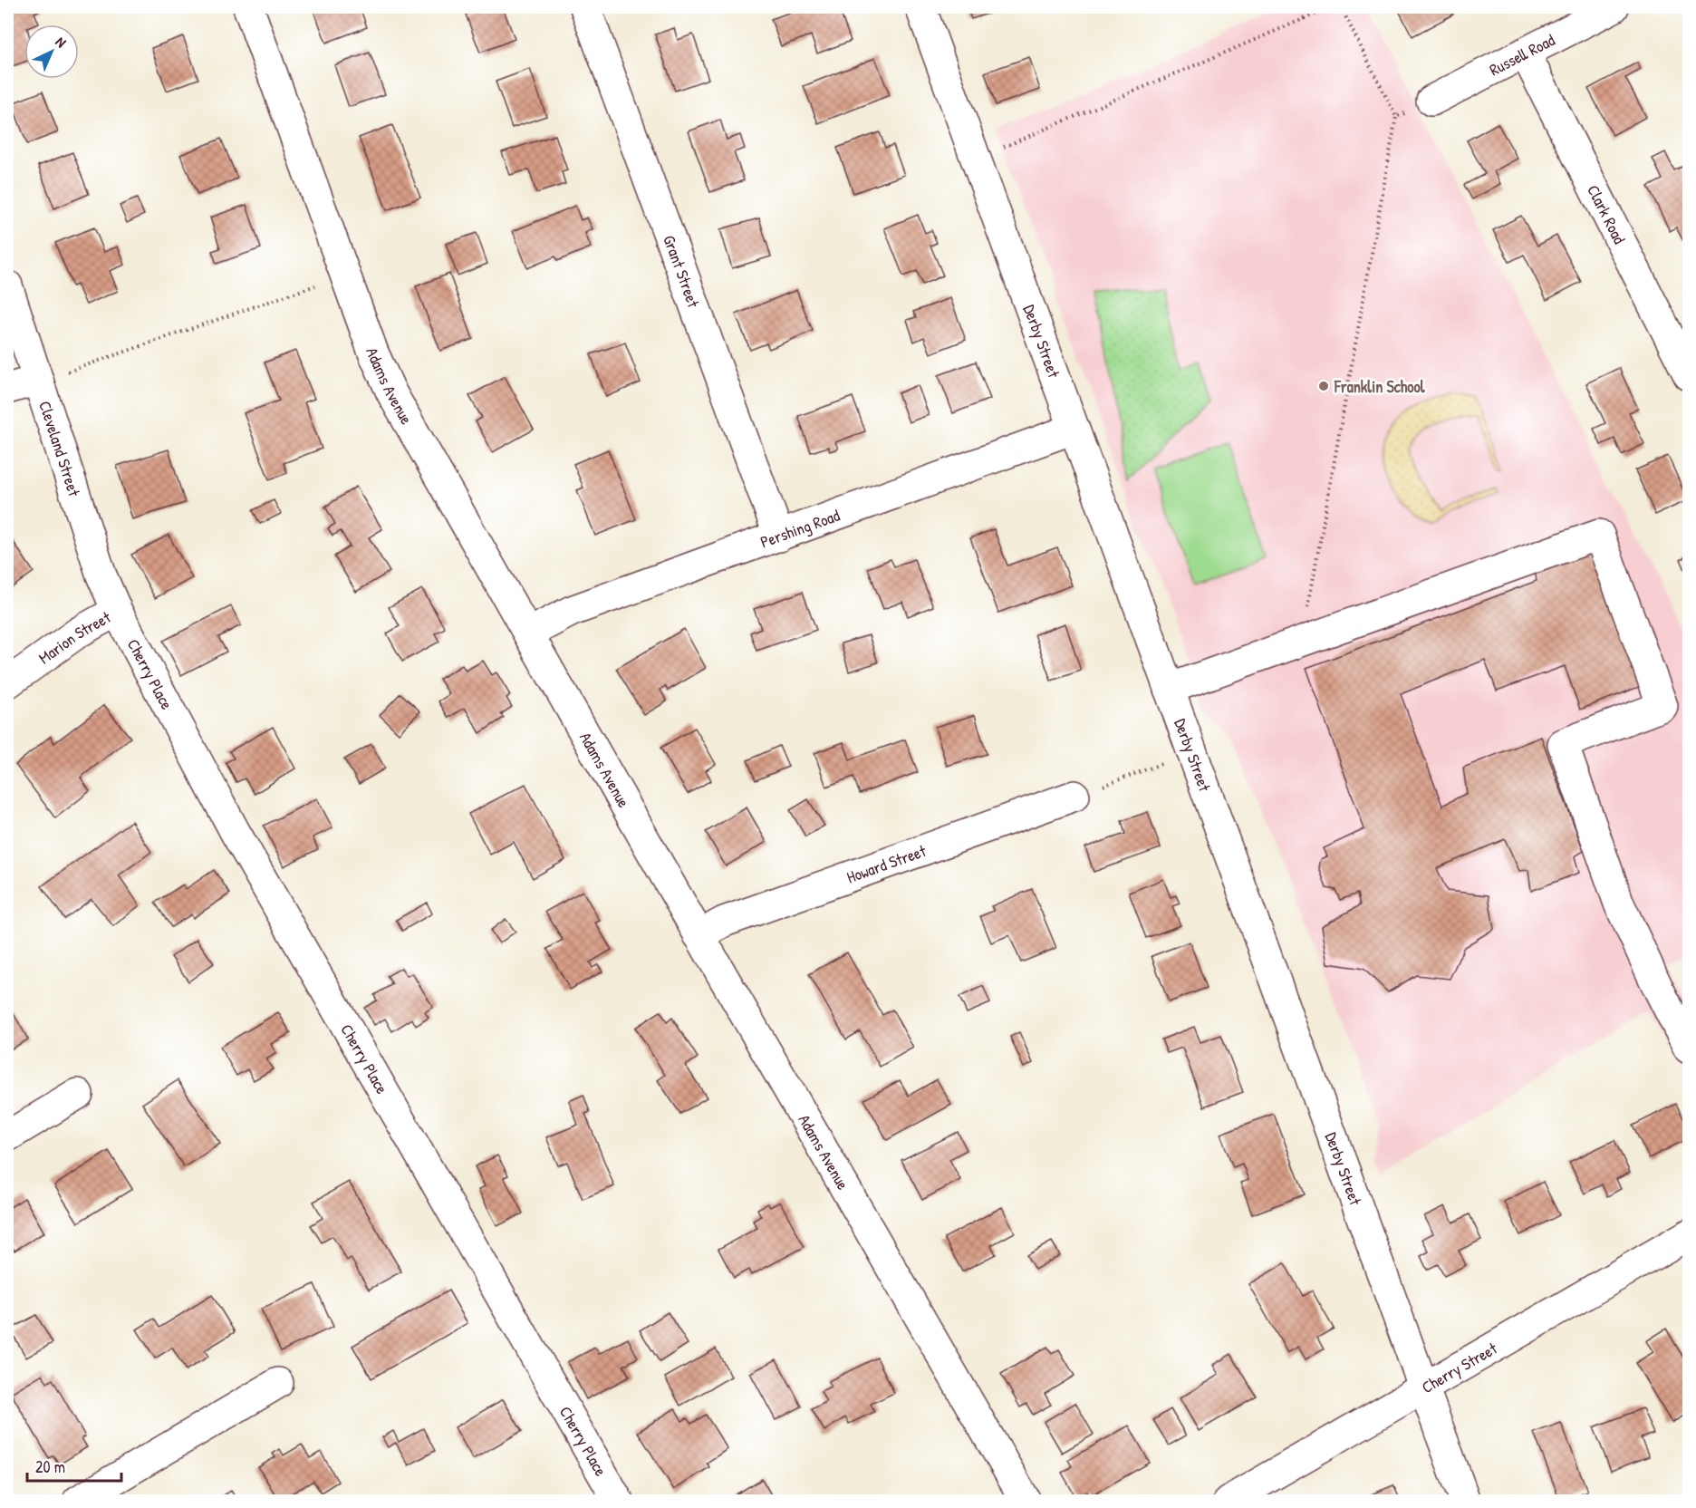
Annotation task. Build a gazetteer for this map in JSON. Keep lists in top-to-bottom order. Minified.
{"streets":{"street":["Russell Road","Clark Road","Grant Street","Derby Street","Adams Avenue","Cleveland Street","Pershing Road","Marion Street","Cherry Place","Howard Street","Cherry Street"]},"crossings":[["Russell Road","Clark Road"],["Grant Street","Pershing Road"],["Derby Street","Pershing Road"],["Derby Street","Cherry Street"],["Adams Avenue","Pershing Road"],["Adams Avenue","Howard Street"],["Cleveland Street","Marion Street"],["Cleveland Street","Cherry Place"],["Marion Street","Cherry Place"]],"places":["Franklin School"],"scale_bar":"20 m","north":"top right"}
